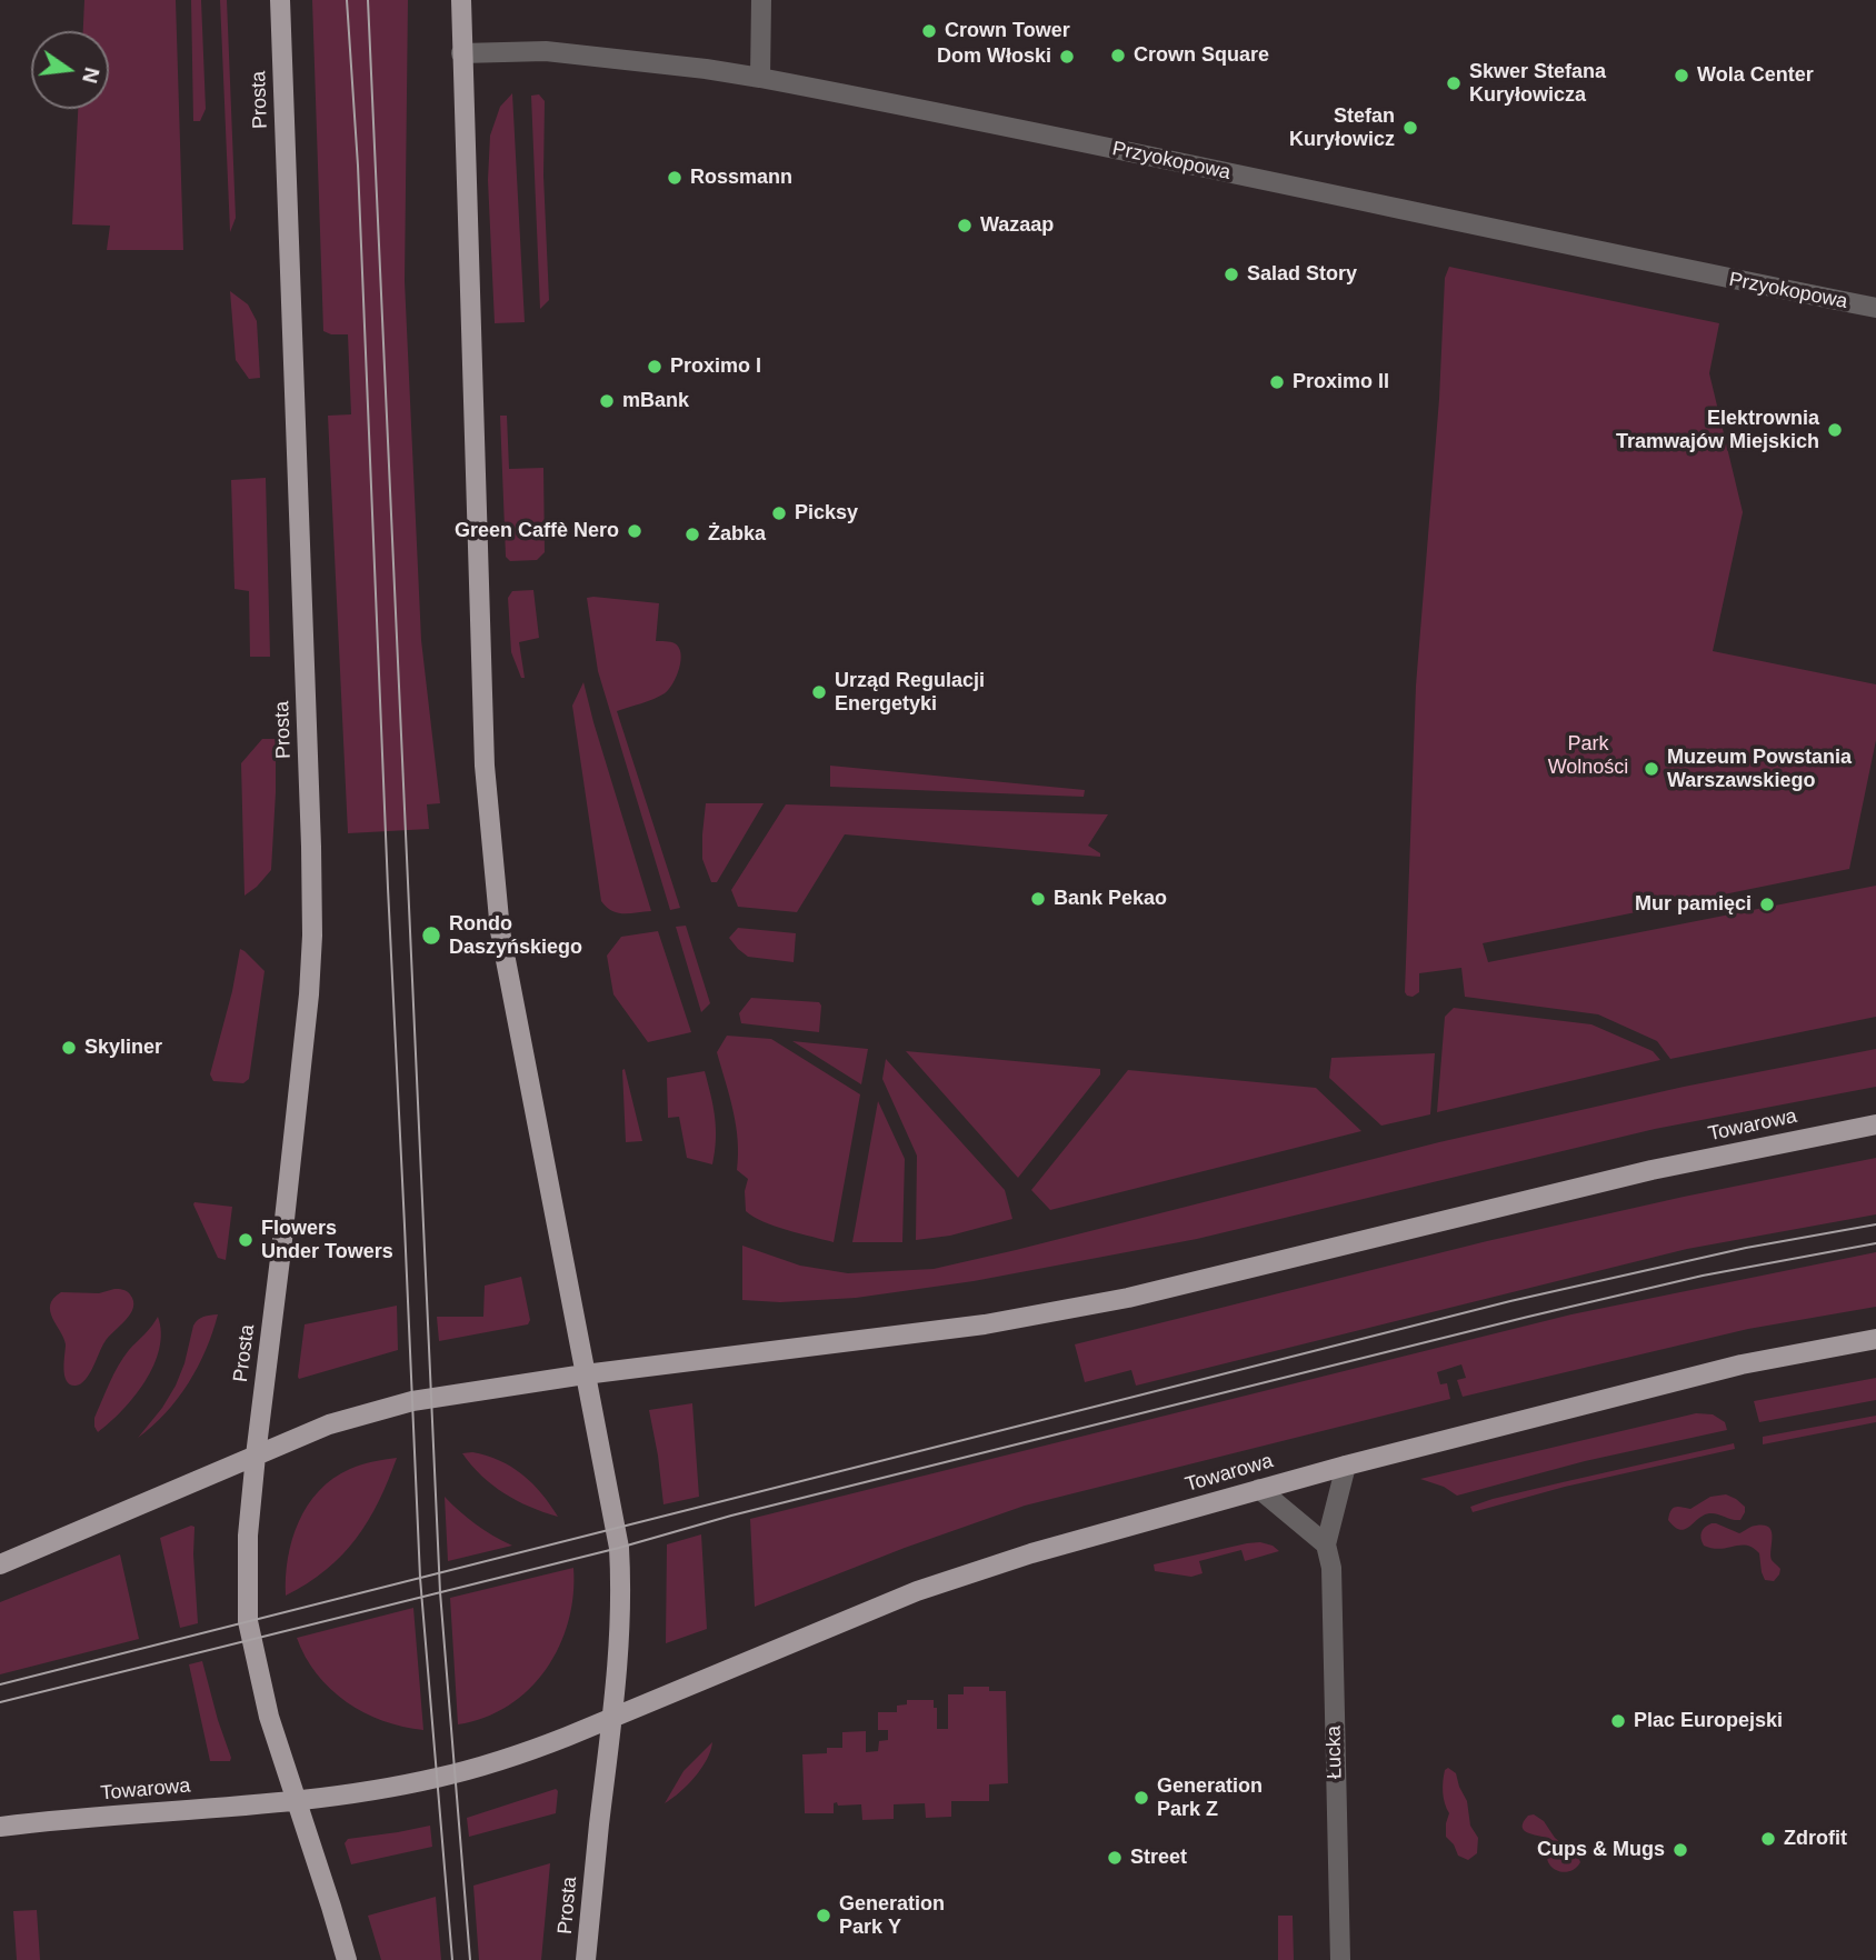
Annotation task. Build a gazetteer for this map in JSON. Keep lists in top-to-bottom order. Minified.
{"streets":{"main road":["Prosta","Towarowa"],"street":["Przyokopowa","Łucka"]},"crossings":[["Prosta","Towarowa"],["Towarowa","Łucka"]],"parks":["Park Wolności"],"places":["Crown Tower","Crown Square","Dom Włoski","Wola Center","Skwer Stefana Kuryłowicza","Stefan Kuryłowicz","Rossmann","Wazaap","Salad Story","Proximo I","Proximo II","mBank","Elektrownia Tramwajów Miejskich","Picksy","Green Caffè Nero","Żabka","Urząd Regulacji Energetyki","Muzeum Powstania Warszawskiego","Bank Pekao","Mur pamięci","Rondo Daszyńskiego","Skyliner","Flowers Under Towers","Plac Europejski","Generation Park Z","Zdrofit","Cups & Mugs","Street","Generation Park Y"],"north":"right"}
